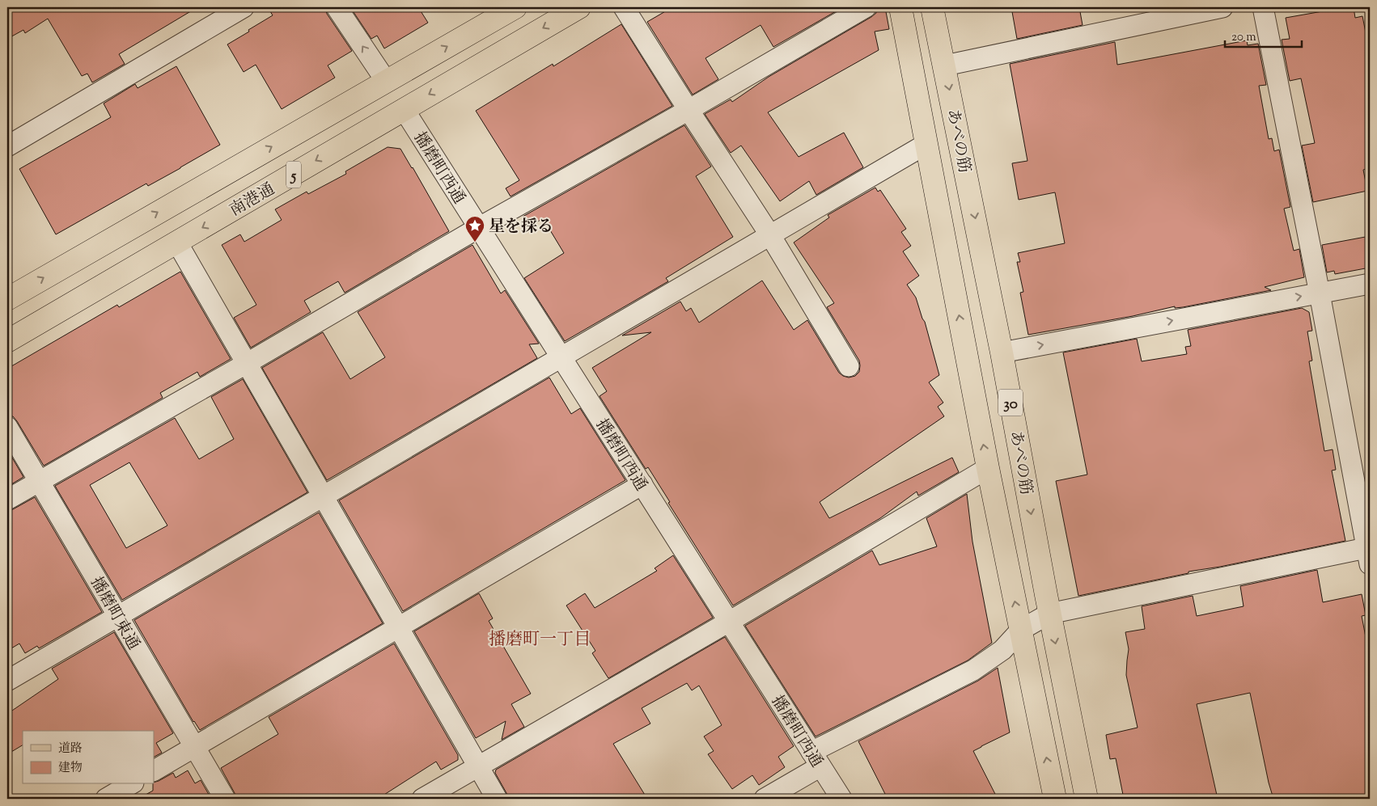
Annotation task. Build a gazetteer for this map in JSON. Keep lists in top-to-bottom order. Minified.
{"streets":{"main road":["あべの筋","5","南港通","30"],"street":["播磨町西通","播磨町東通"]},"crossings":[["播磨町西通","南港通"]],"districts":["播磨町一丁目"],"places":{"place":["星を採る"]},"legend":["道路","建物"],"scale_bar":"20 m"}
